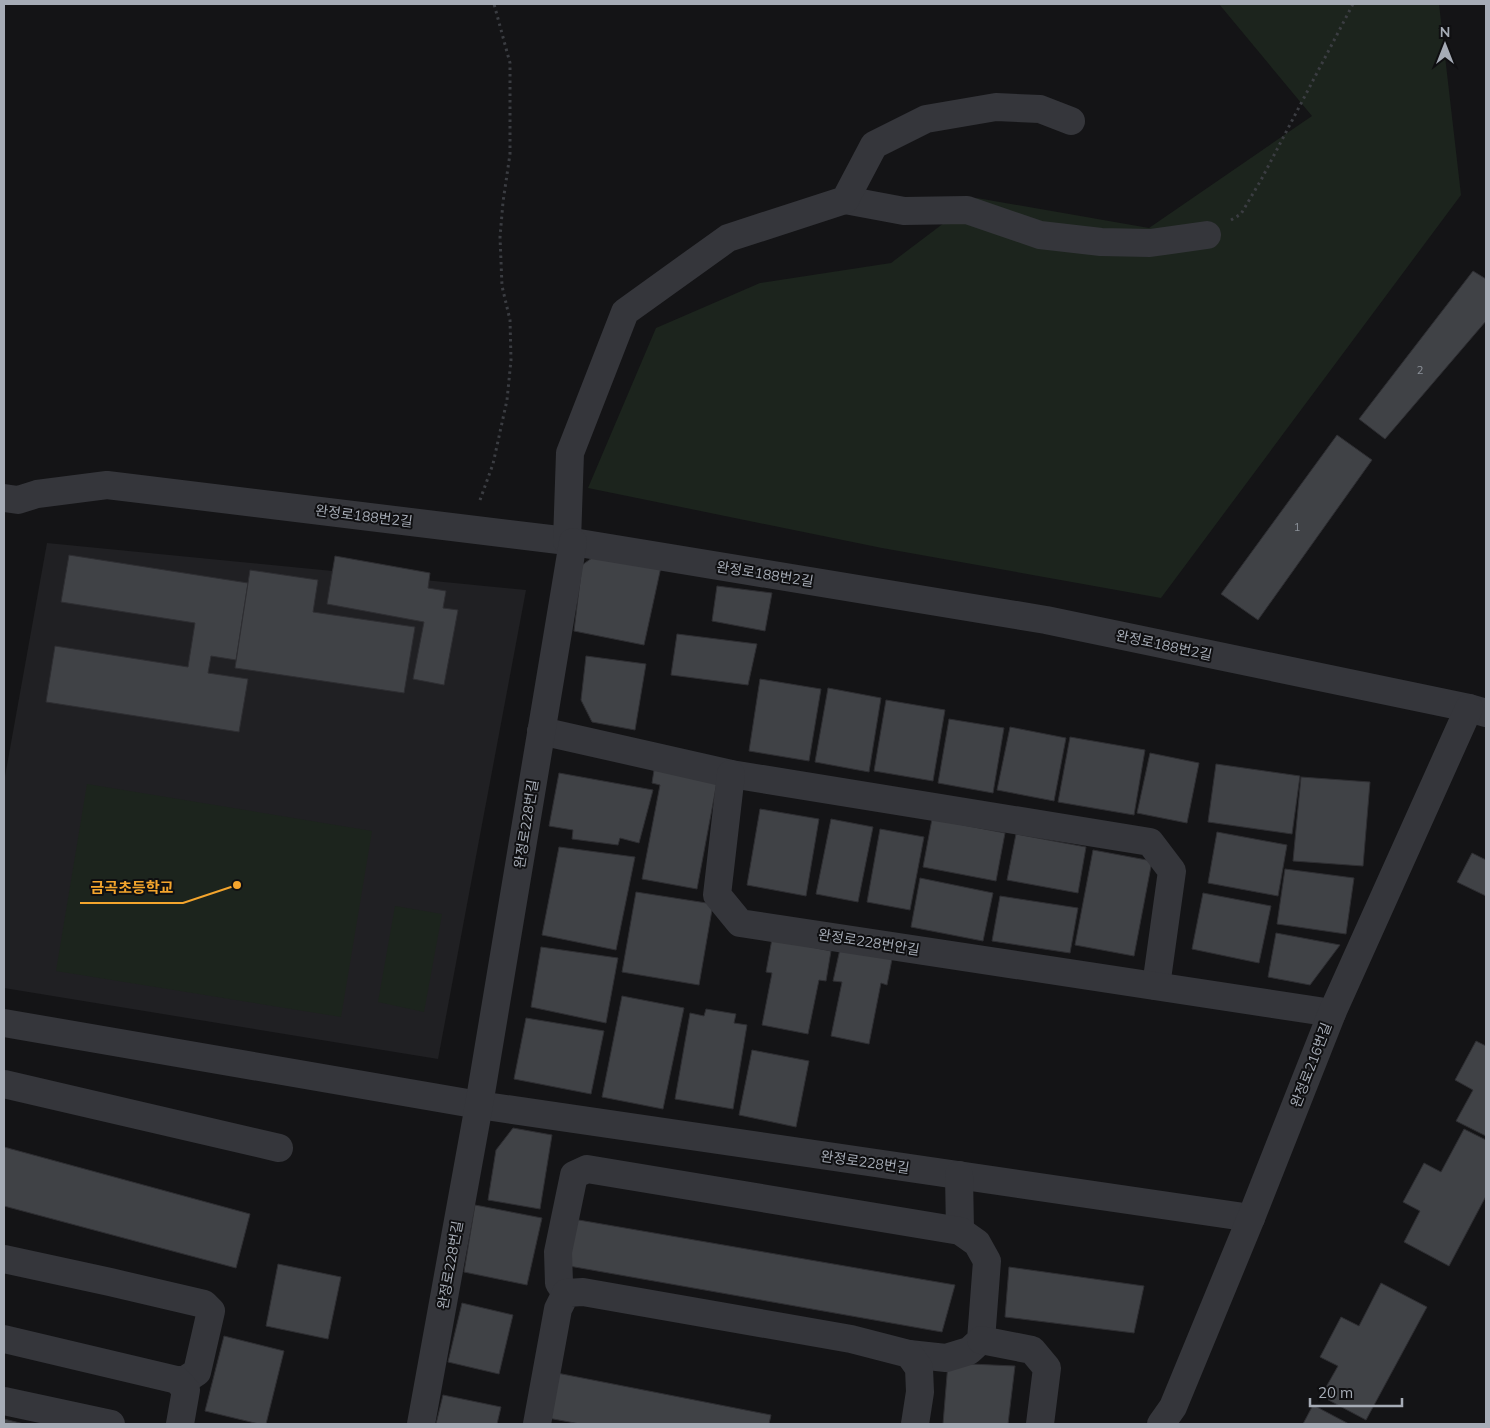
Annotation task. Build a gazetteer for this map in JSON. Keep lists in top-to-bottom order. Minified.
{"streets":{"street":["완정로188번2길","완정로228번길","완정로228번안길","완정로216번길"]},"crossings":[["완정로188번2길","완정로228번길"],["완정로188번2길","완정로216번길"],["완정로228번길","완정로216번길"],["완정로228번안길","완정로216번길"]],"places":["금곡초등학교"],"house_numbers":["2","1"],"scale_bar":"20 m","north":"top"}
